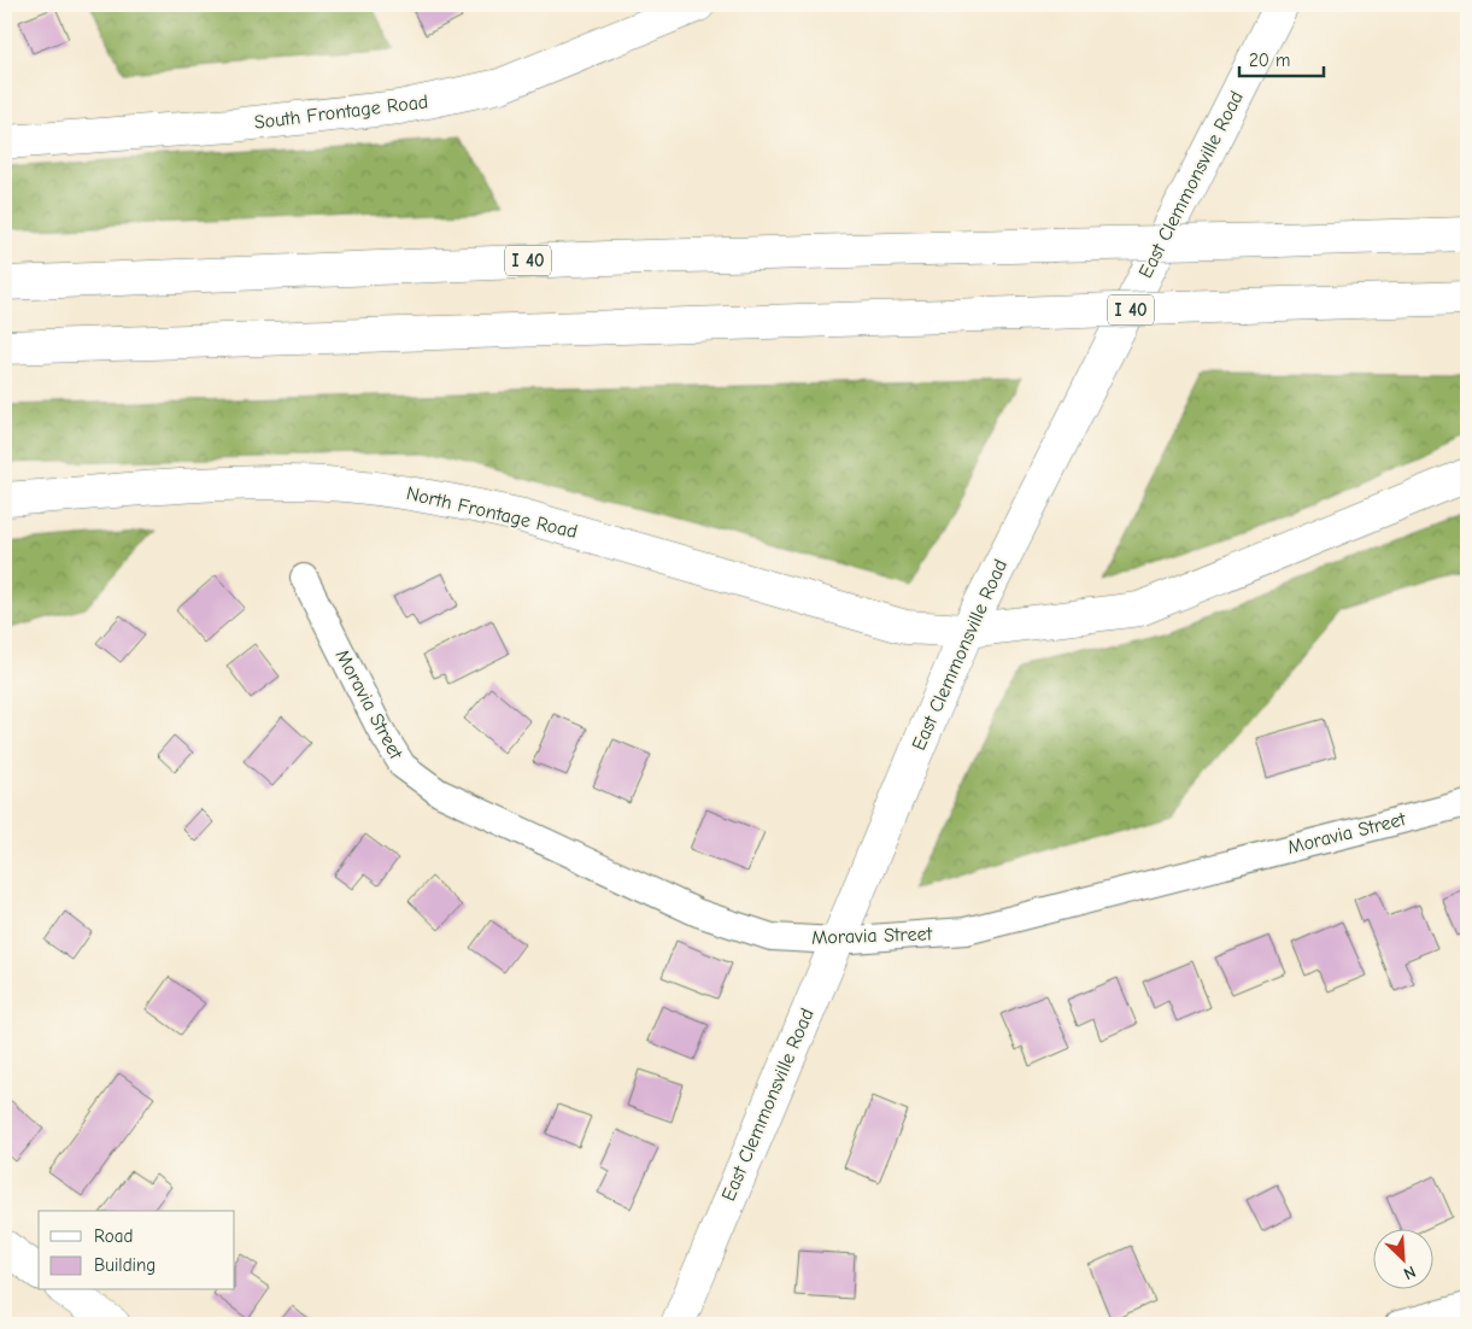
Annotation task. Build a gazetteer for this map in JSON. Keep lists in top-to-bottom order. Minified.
{"streets":{"main road":["South Frontage Road","East Clemmonsville Road","I 40","North Frontage Road"],"street":["Moravia Street"]},"crossings":[["East Clemmonsville Road","North Frontage Road"],["East Clemmonsville Road","Moravia Street"]],"legend":["Road","Building"],"scale_bar":"20 m","north":"bottom right"}
